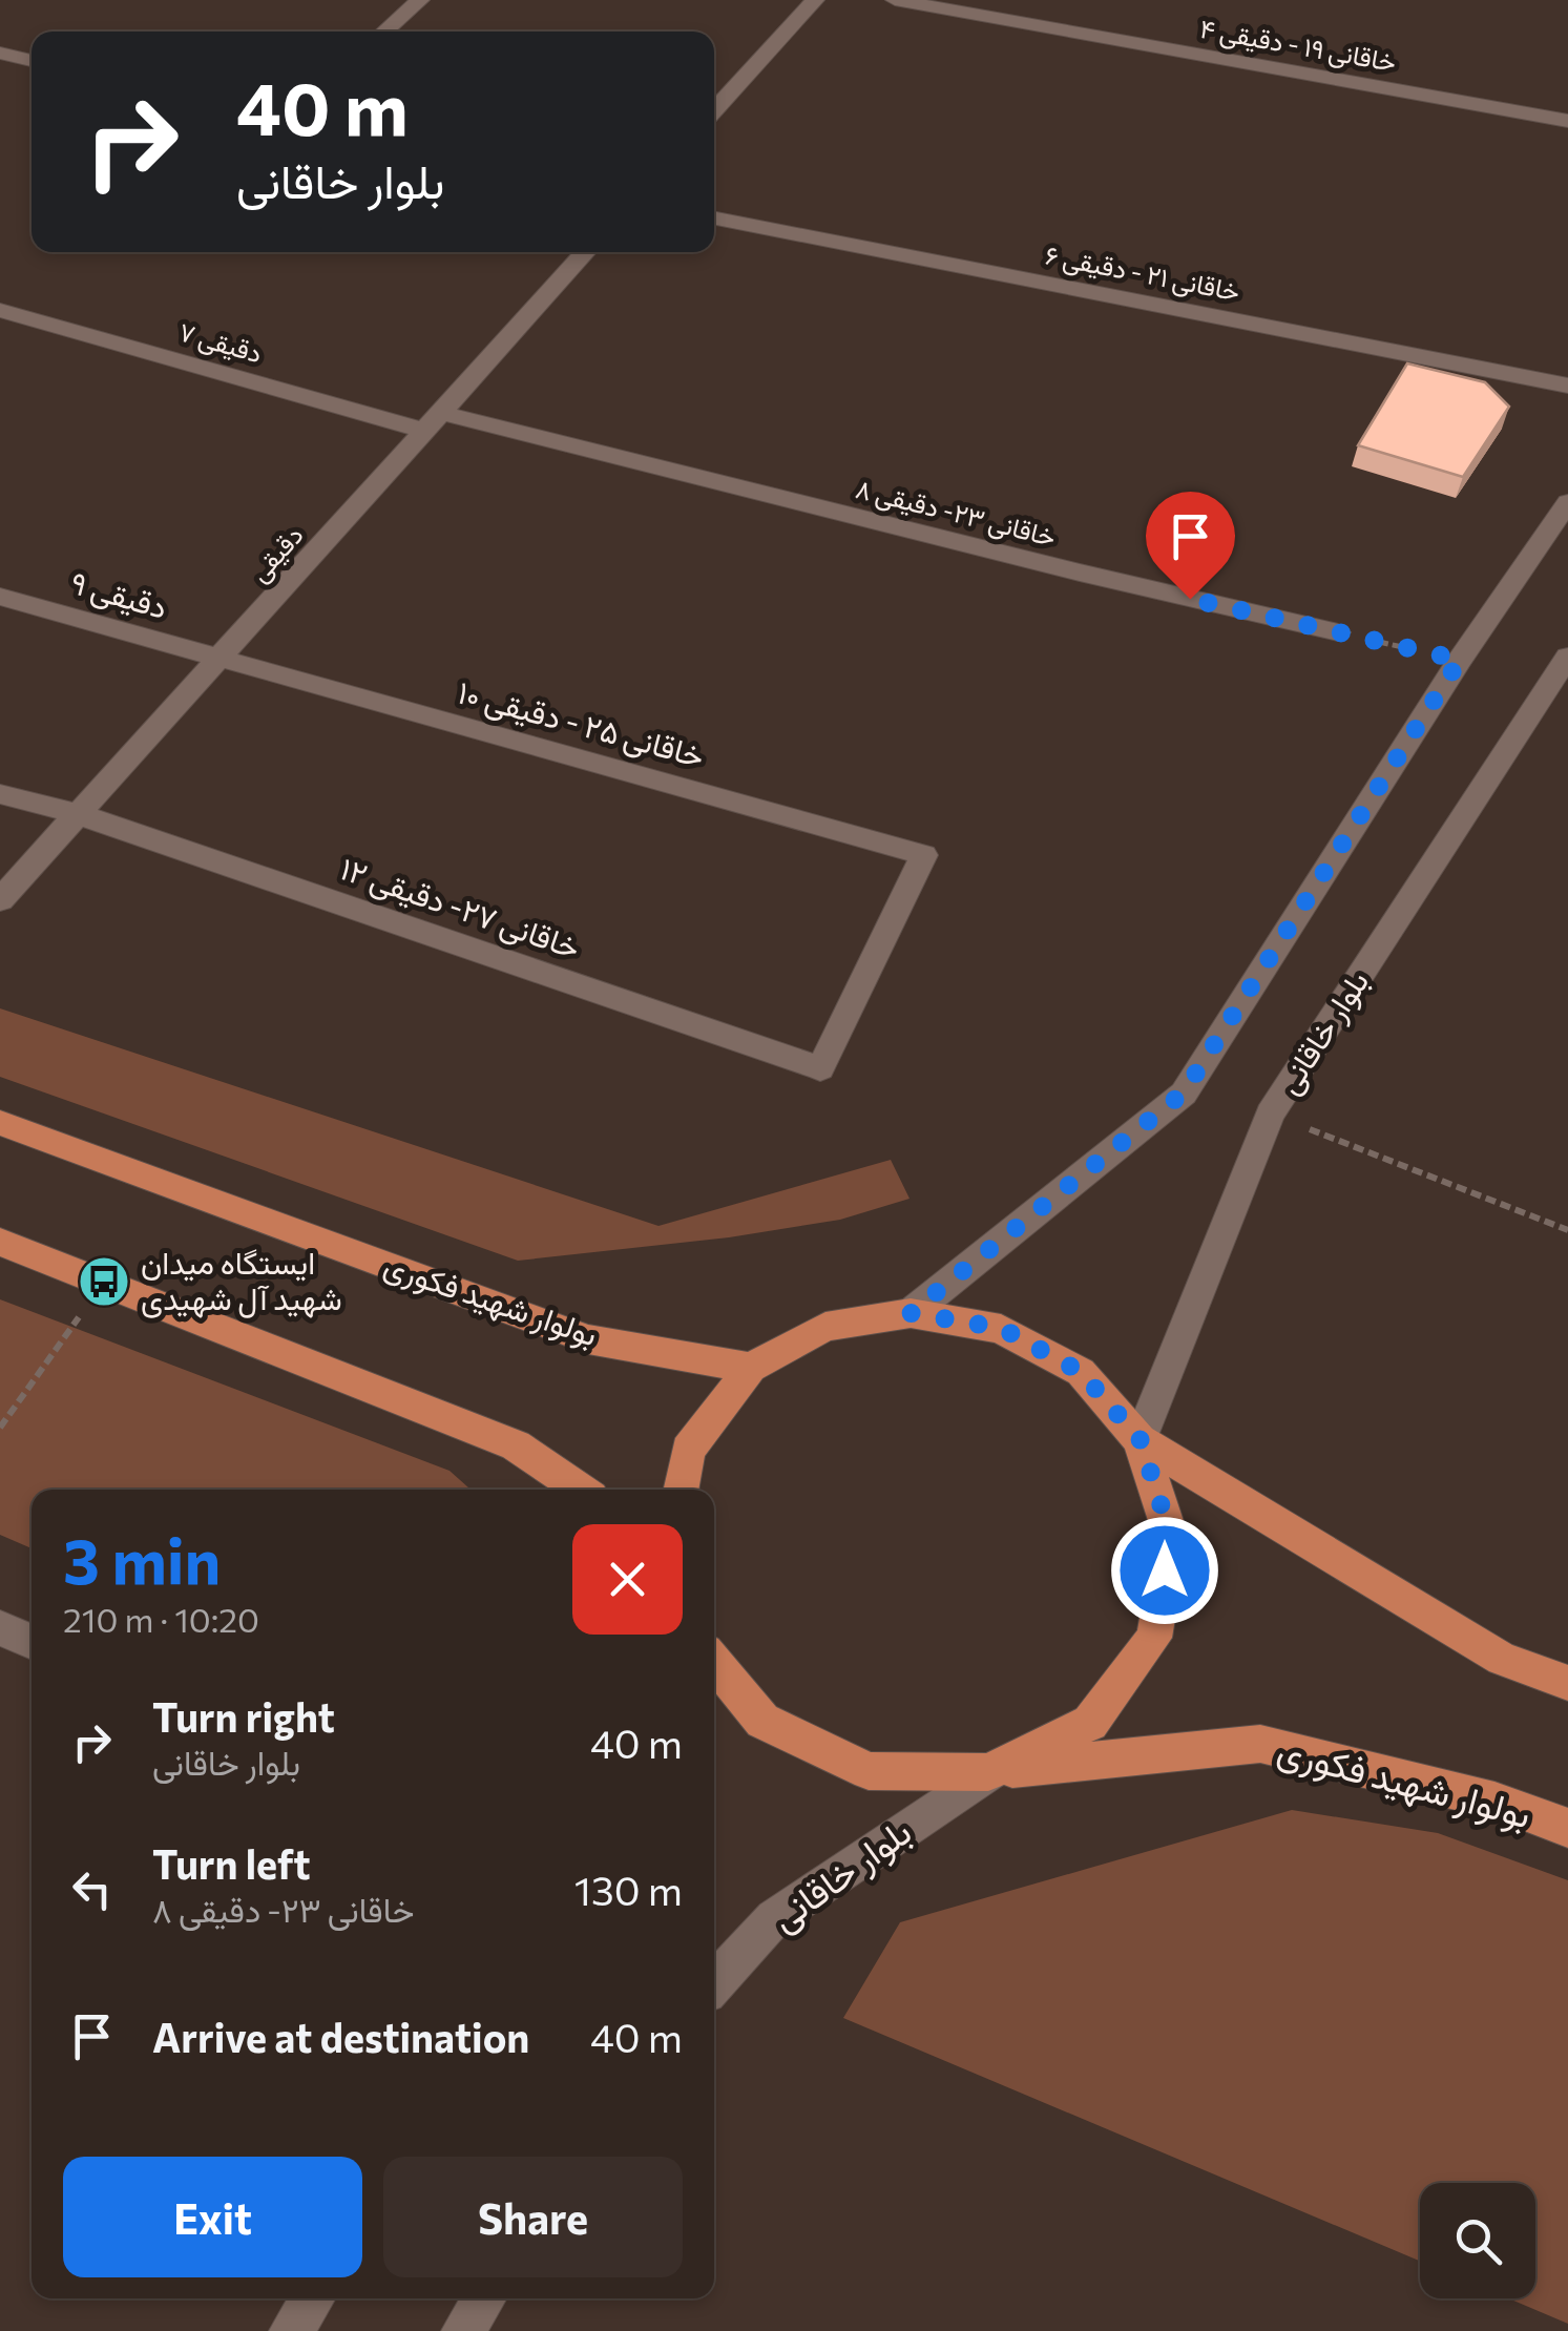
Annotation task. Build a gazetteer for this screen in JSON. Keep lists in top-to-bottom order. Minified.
{"streets":{"main road":["بولوار شهید فکوری"],"street":["خاقانی ۱۹ - دقیقی ۴","خاقانی ۲۱ - دقیقی ۶","دقیقی ۷","خاقانی ۲۳- دقیقی ۸","دقیقی","دقیقی ۹","خاقانی ۲۵ - دقیقی ۱۰","خاقانی ۲۷- دقیقی ۱۲","بلوار خاقانی"]},"crossings":[["دقیقی ۷","خاقانی ۲۳- دقیقی ۸"],["دقیقی ۷","دقیقی"],["خاقانی ۲۳- دقیقی ۸","دقیقی"],["دقیقی","دقیقی ۹"],["دقیقی","خاقانی ۲۵ - دقیقی ۱۰"],["دقیقی","خاقانی ۲۷- دقیقی ۱۲"],["دقیقی ۹","خاقانی ۲۵ - دقیقی ۱۰"],["خاقانی ۲۵ - دقیقی ۱۰","خاقانی ۲۷- دقیقی ۱۲"],["بلوار خاقانی","بولوار شهید فکوری"]],"places":{"bus stop":["ایستگاه میدان شهید آل شهیدی"]},"page":{"turn":["40 m","بلوار خاقانی"],"heading":["3 min","210 m · 10:20"],"list":[{"name":"Turn right","note":"بلوار خاقانی","value":"40 m"},{"name":"Turn left","note":"خاقانی ۲۳- دقیقی ۸","value":"130 m"},{"name":"Arrive at destination","value":"40 m"}],"buttons":["Exit","Share"]}}
